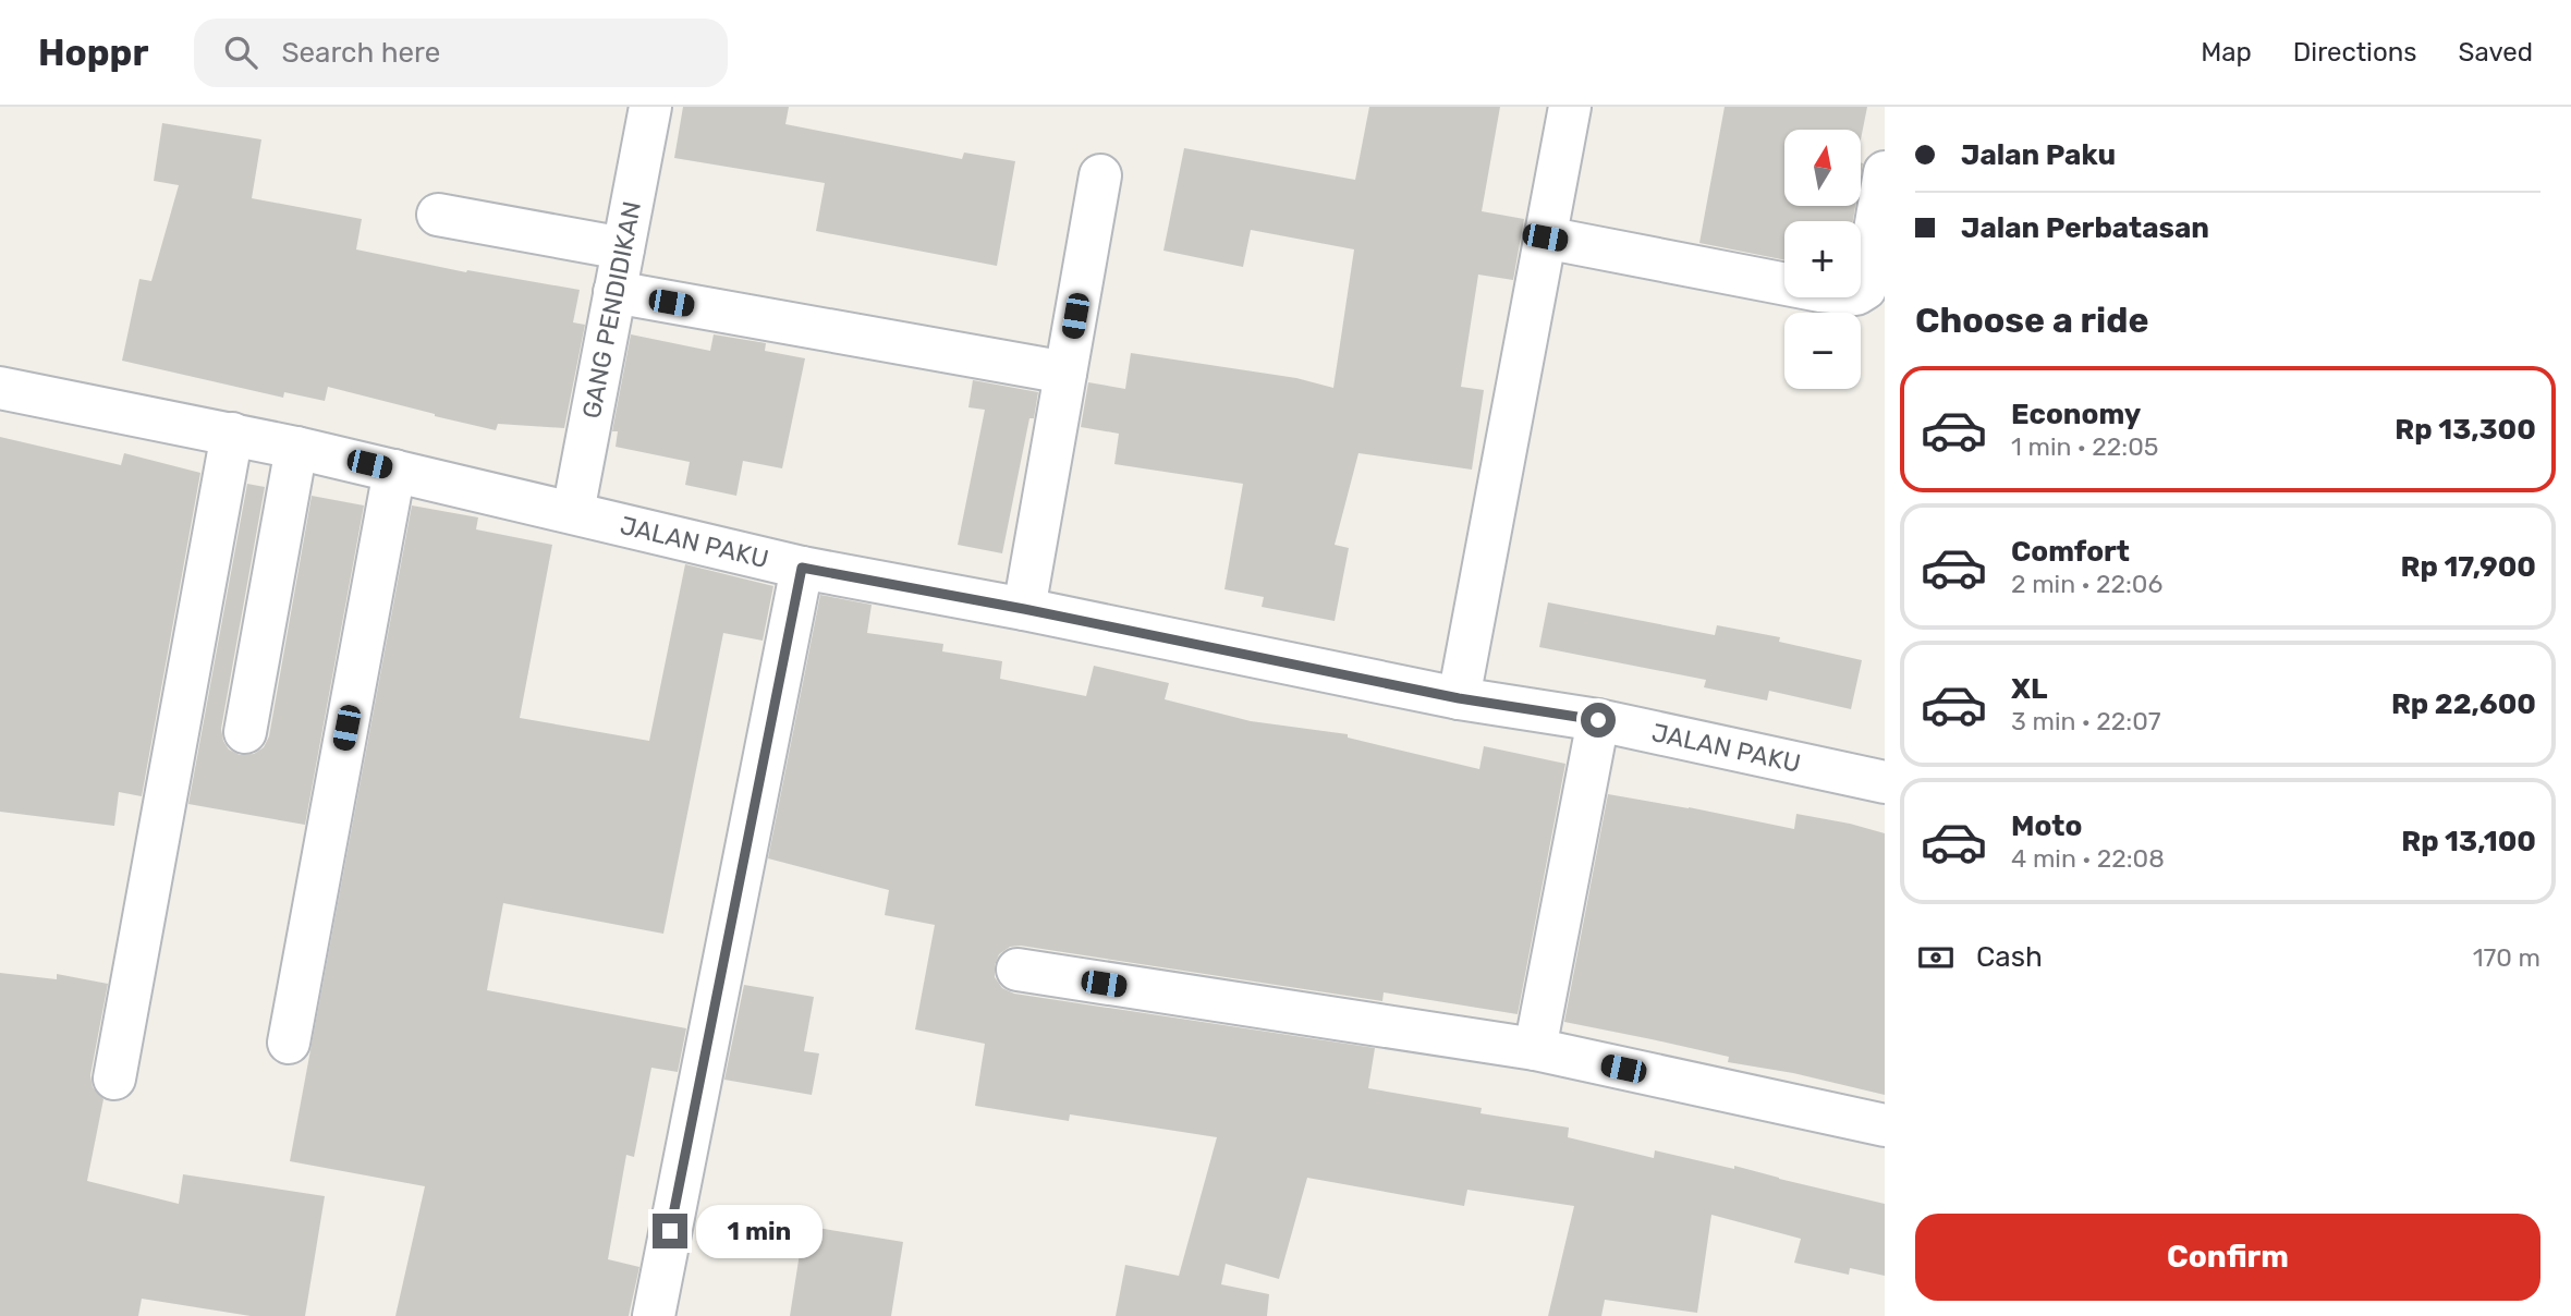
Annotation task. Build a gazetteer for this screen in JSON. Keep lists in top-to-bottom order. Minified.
{"streets":{"street":["GANG PENDIDIKAN","JALAN PAKU"]},"crossings":[["GANG PENDIDIKAN","JALAN PAKU"]],"north":"top","page":{"header":"Hoppr","search":"Search here","nav":["Map","Directions","Saved"],"banner":["Jalan Paku","Jalan Perbatasan"],"map_buttons":["+","−"],"heading":"Choose a ride","list":[{"name":"Economy","note":"1 min · 22:05","value":"Rp 13,300"},{"name":"Comfort","note":"2 min · 22:06","value":"Rp 17,900"},{"name":"XL","note":"3 min · 22:07","value":"Rp 22,600"},{"name":"Moto","note":"4 min · 22:08","value":"Rp 13,100"}],"pay":["Cash","170 m"],"buttons":"Confirm","bubble":"1 min"}}
